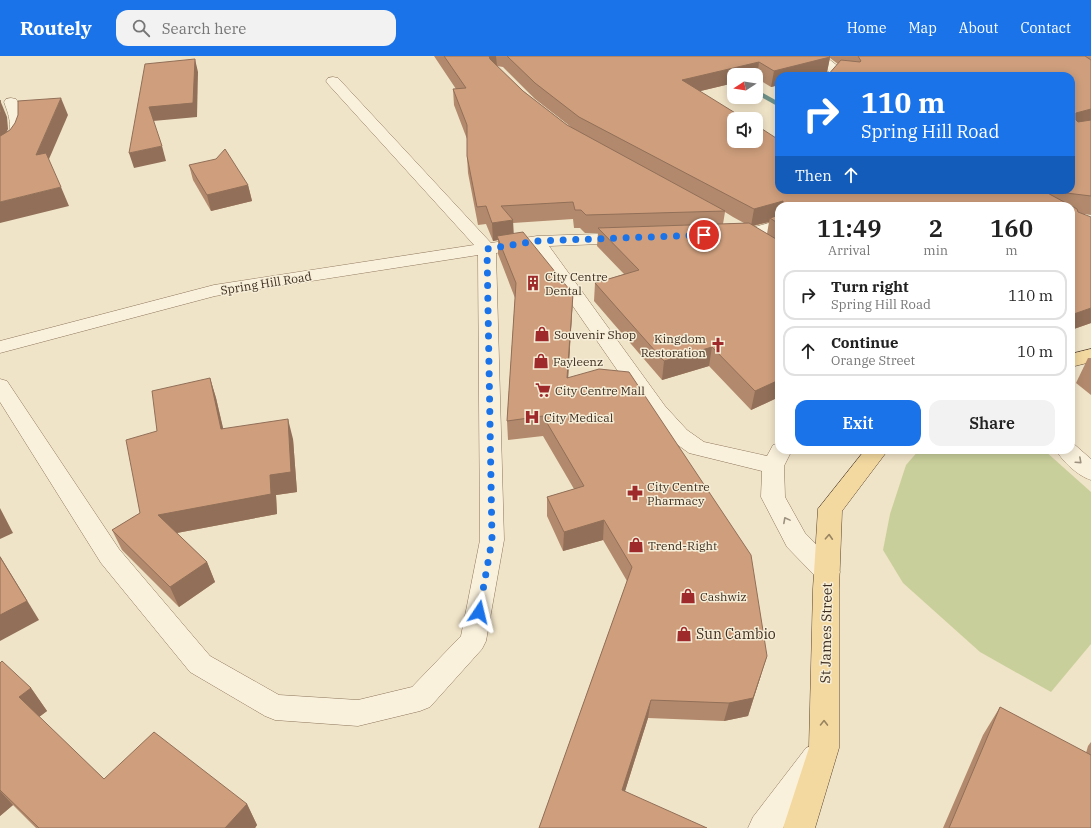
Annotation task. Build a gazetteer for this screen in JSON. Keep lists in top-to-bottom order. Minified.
{"streets":{"main road":["St James Street"],"street":["Spring Hill Road"]},"one_way":["St James Street"],"places":{"building":["City Centre Dental"],"shop":["Souvenir Shop","Fayleenz","Trend-Right","Cashwiz","Sun Cambio"],"church":["Kingdom Restoration"],"supermarket":["City Centre Mall"],"hospital":["City Medical"],"pharmacy":["City Centre Pharmacy"]},"north":"left","page":{"header":"Routely","search":"Search here","nav":["Home","Map","About","Contact"],"turn":["110 m","Spring Hill Road"],"then":"Then","eta":["11:49","Arrival","2","min","160","m"],"list":[{"name":"Turn right","note":"Spring Hill Road","value":"110 m"},{"name":"Continue","note":"Orange Street","value":"10 m"}],"buttons":["Exit","Share"]}}
